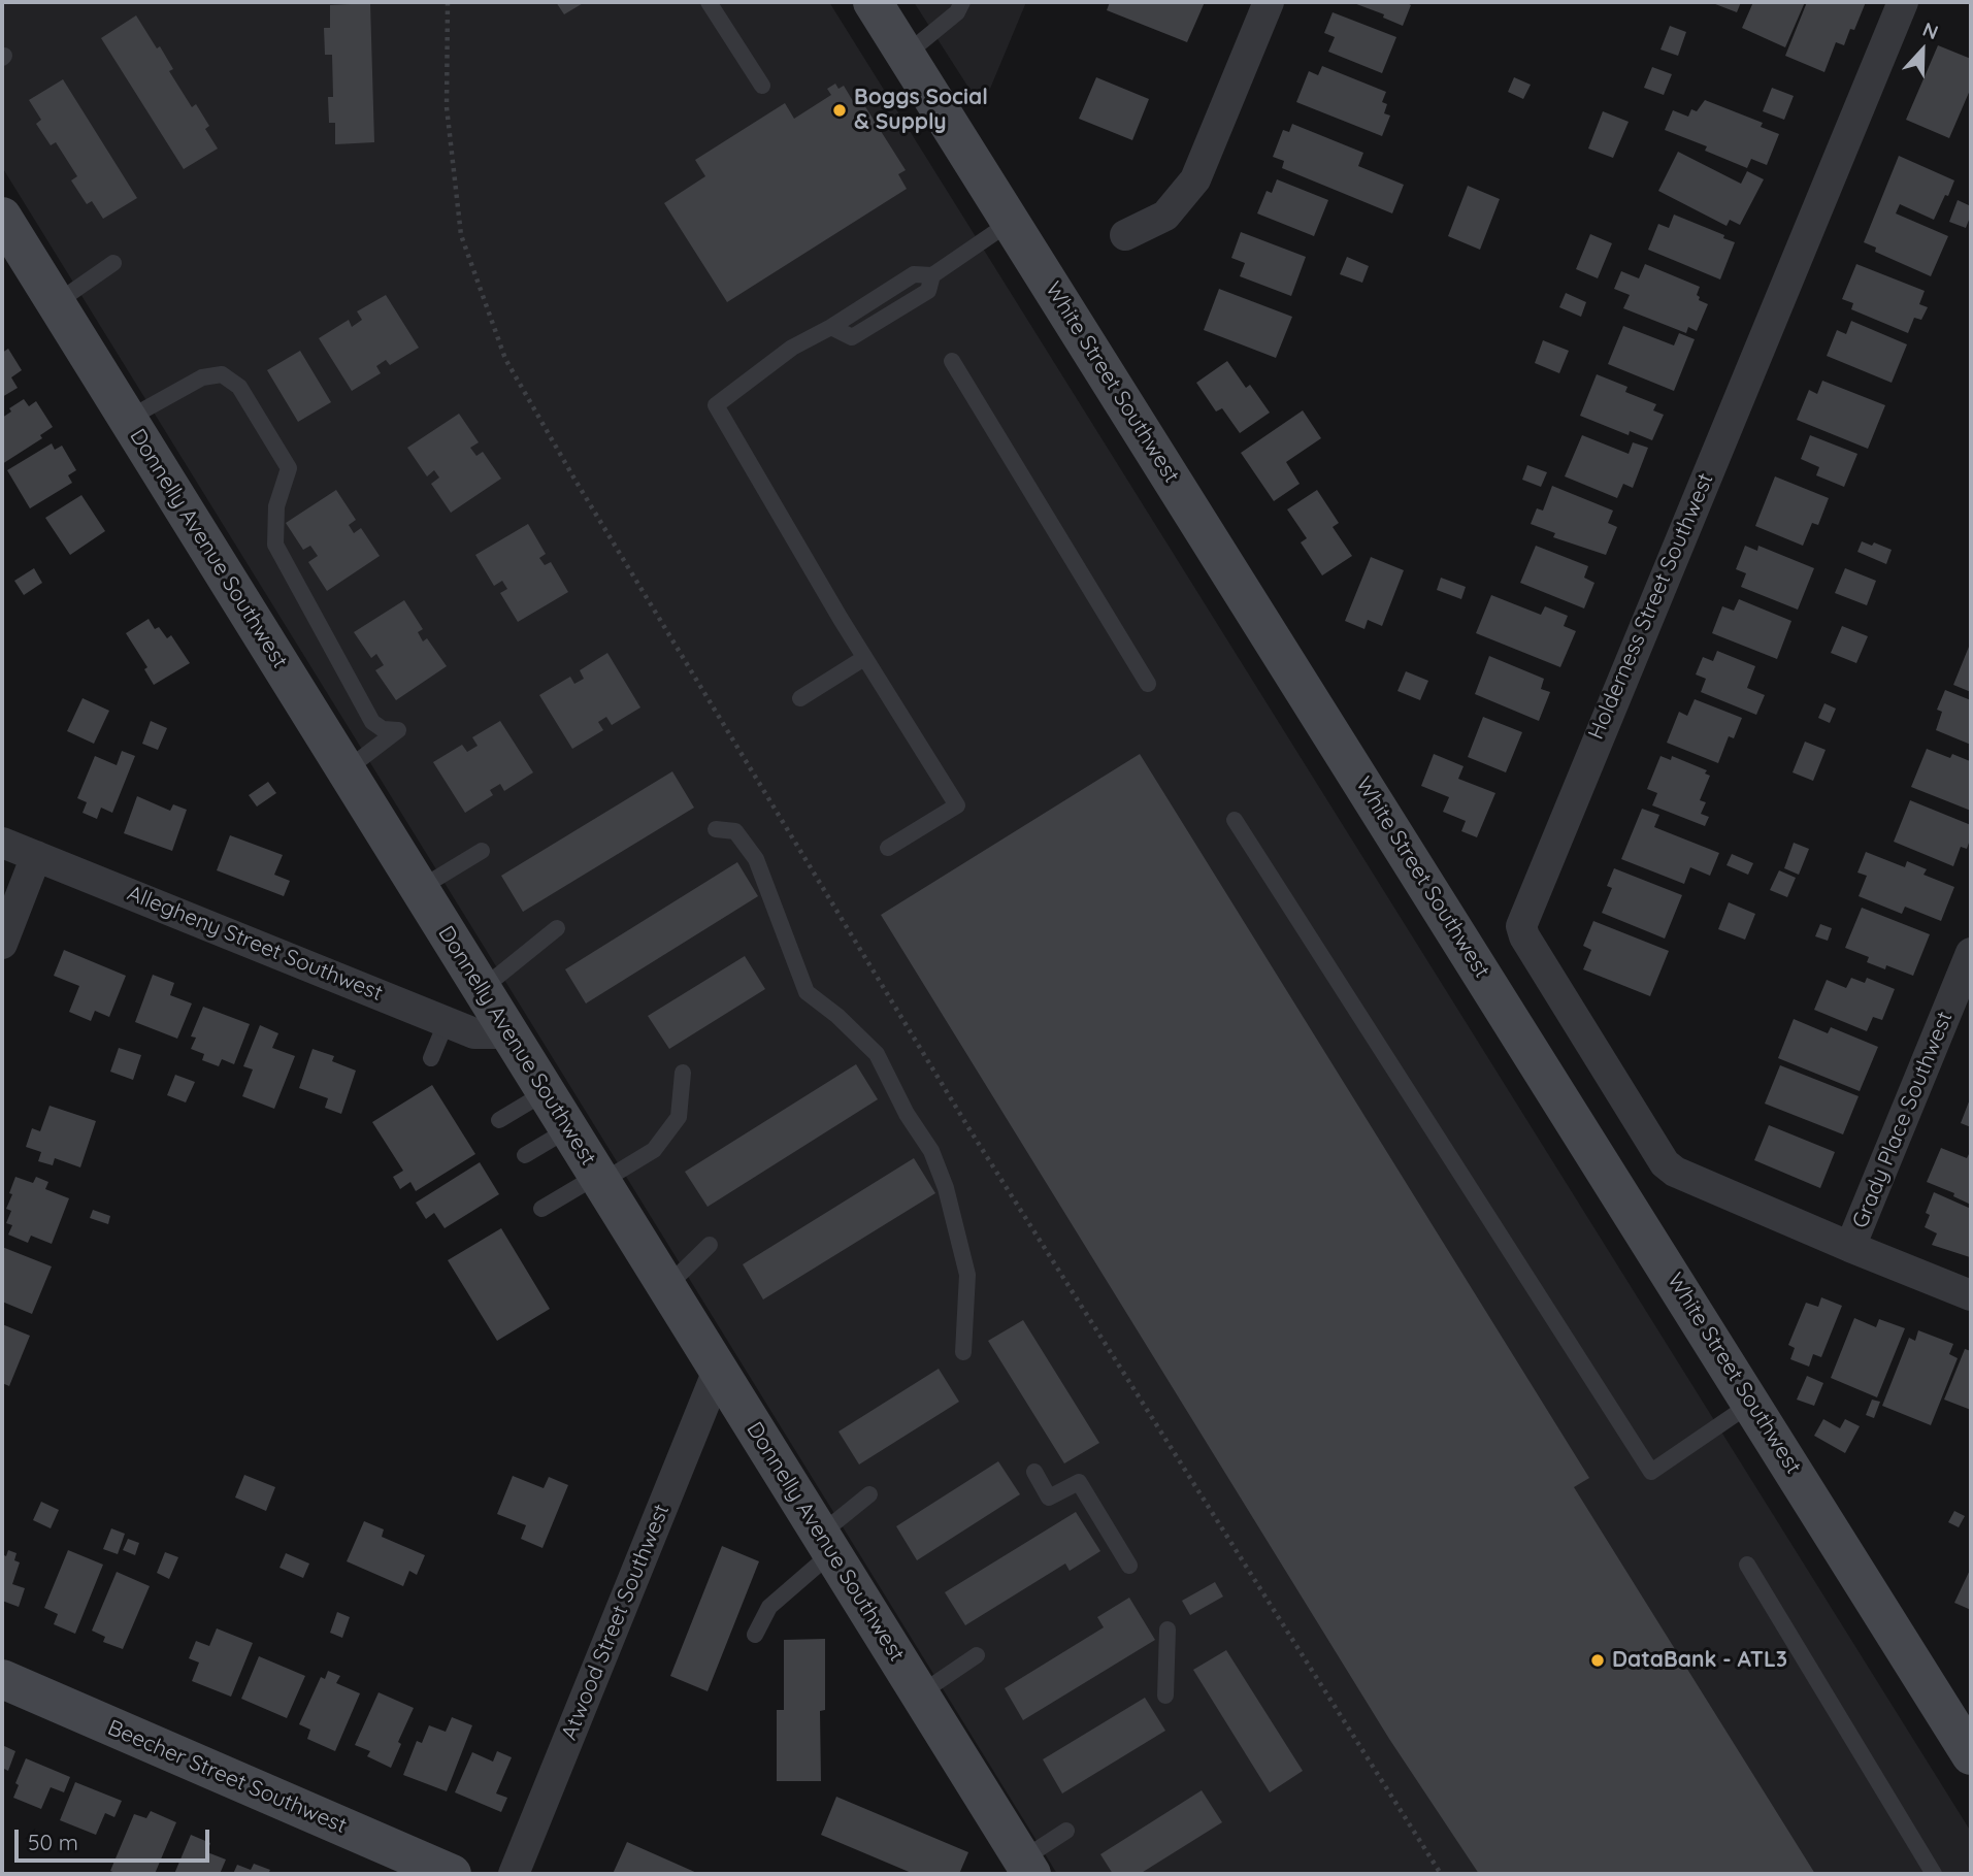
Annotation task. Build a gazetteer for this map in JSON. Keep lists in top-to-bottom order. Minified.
{"streets":{"street":["White Street Southwest","Donnelly Avenue Southwest","Holderness Street Southwest","Allegheny Street Southwest","Grady Place Southwest","Atwood Street Southwest","Beecher Street Southwest"]},"crossings":[["Donnelly Avenue Southwest","Allegheny Street Southwest"],["Donnelly Avenue Southwest","Atwood Street Southwest"],["Holderness Street Southwest","Grady Place Southwest"]],"places":["Boggs Social & Supply","DataBank - ATL3"],"scale_bar":"50 m","north":"top"}
